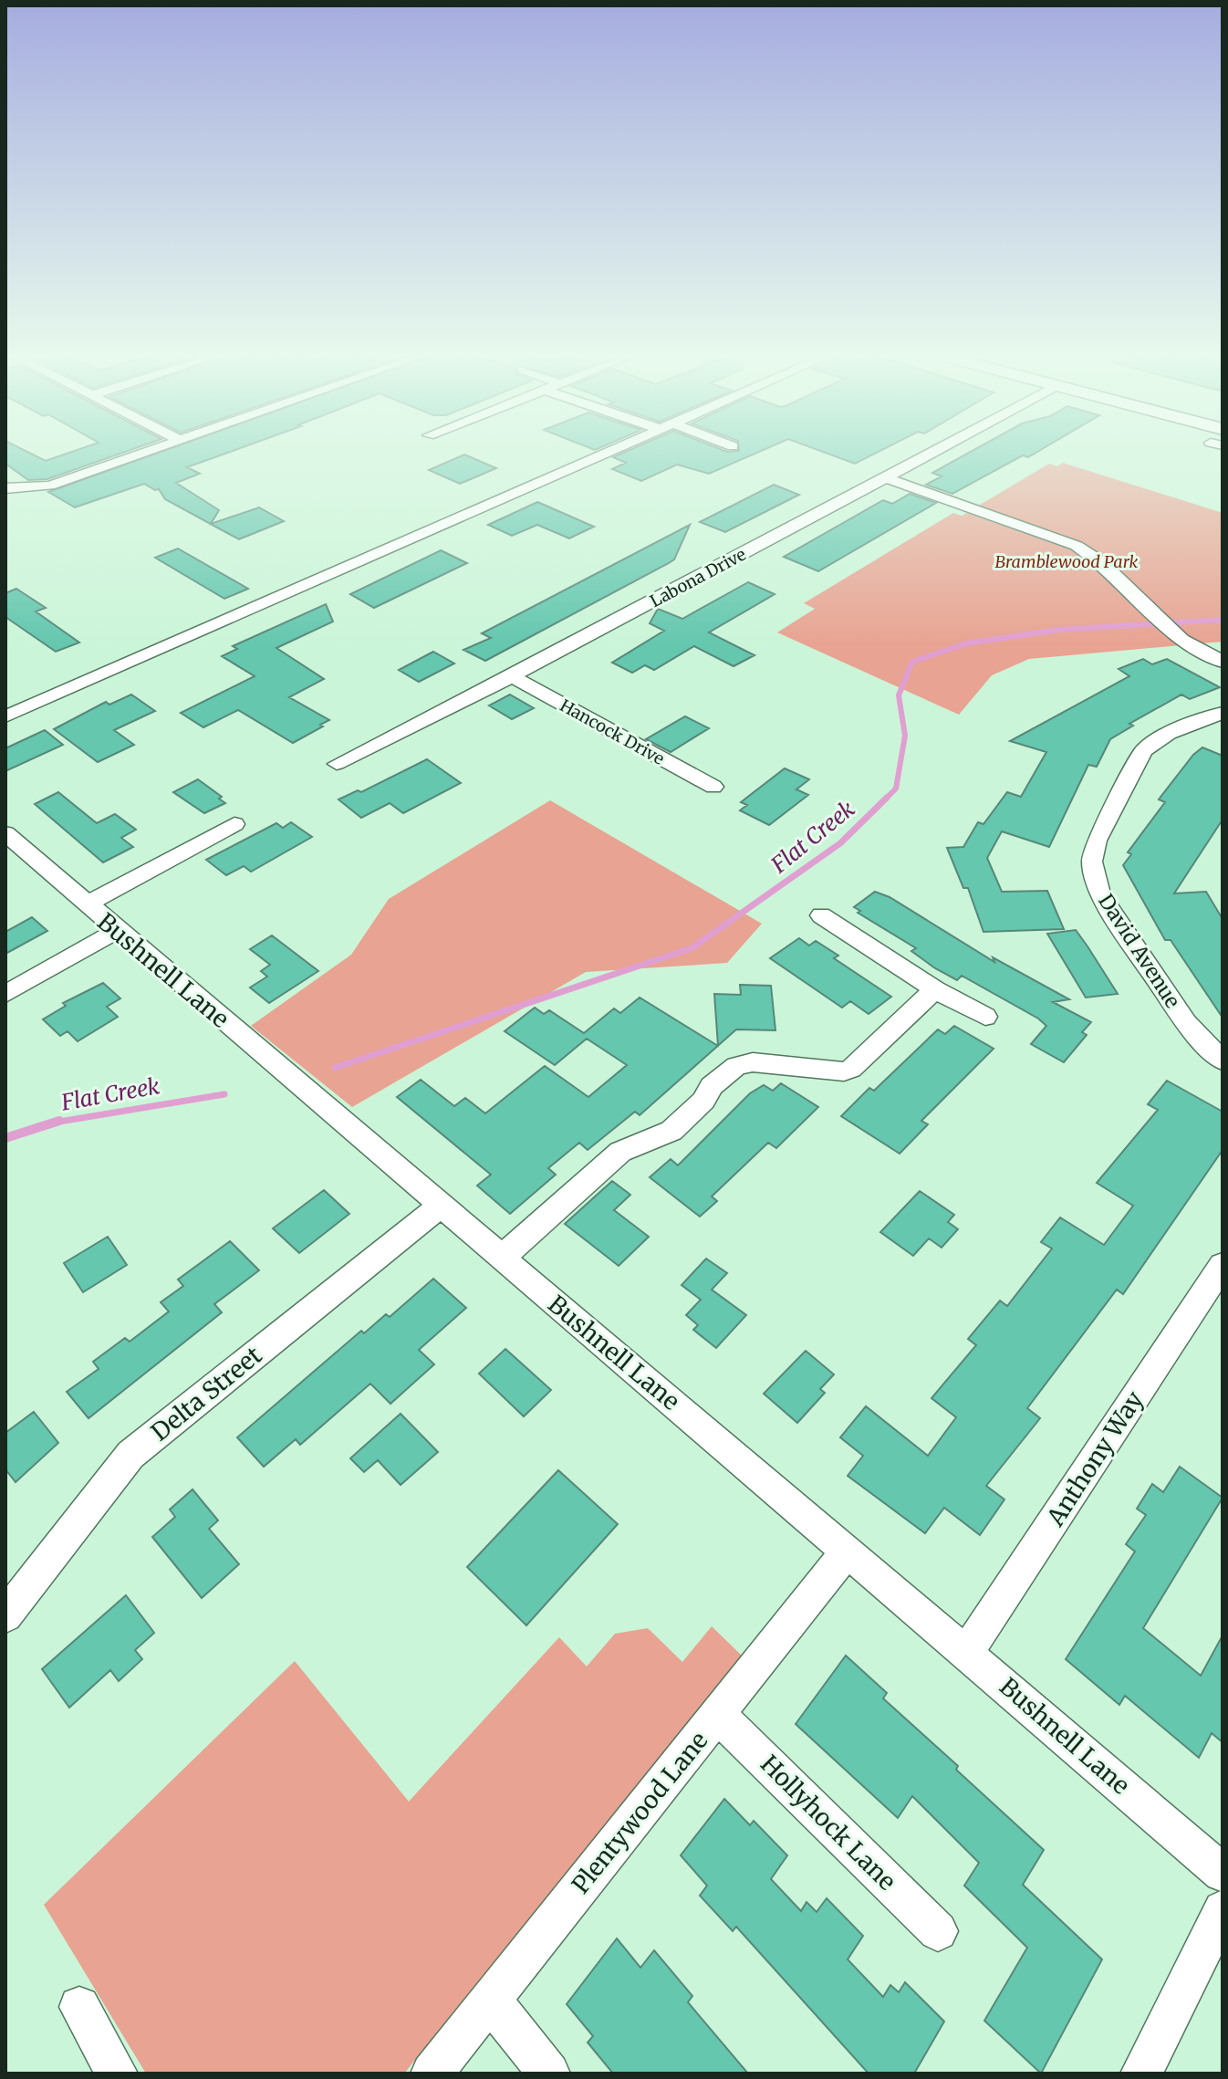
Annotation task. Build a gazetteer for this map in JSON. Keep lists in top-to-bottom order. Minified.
{"streets":{"street":["Labona Drive","Hancock Drive","David Avenue","Bushnell Lane","Delta Street","Anthony Way","Plentywood Lane","Hollyhock Lane"]},"crossings":[["Labona Drive","Hancock Drive"],["Bushnell Lane","Delta Street"],["Bushnell Lane","Anthony Way"],["Bushnell Lane","Plentywood Lane"],["Plentywood Lane","Hollyhock Lane"]],"water":["Flat Creek"],"parks":["Bramblewood Park"]}
